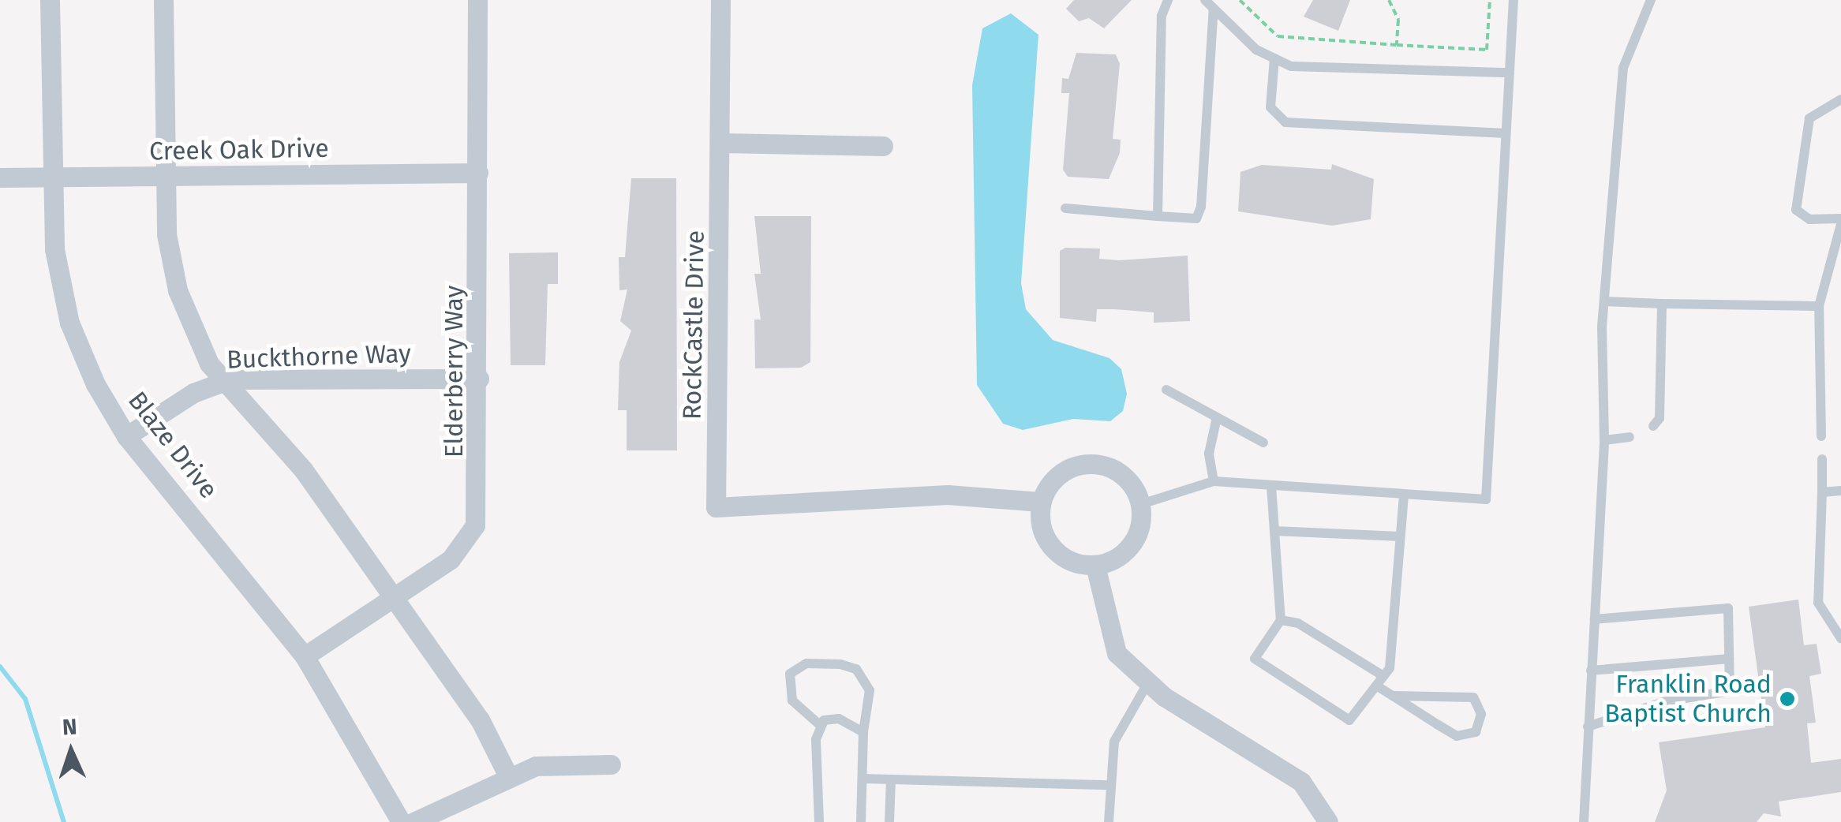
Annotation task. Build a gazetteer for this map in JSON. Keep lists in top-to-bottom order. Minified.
{"streets":{"street":["Creek Oak Drive","RockCastle Drive","Buckthorne Way","Elderberry Way","Blaze Drive"]},"crossings":[["Creek Oak Drive","Elderberry Way"],["Creek Oak Drive","Blaze Drive"],["Buckthorne Way","Elderberry Way"],["Buckthorne Way","Blaze Drive"],["Elderberry Way","Blaze Drive"]],"places":["Franklin Road Baptist Church"],"north":"top"}
